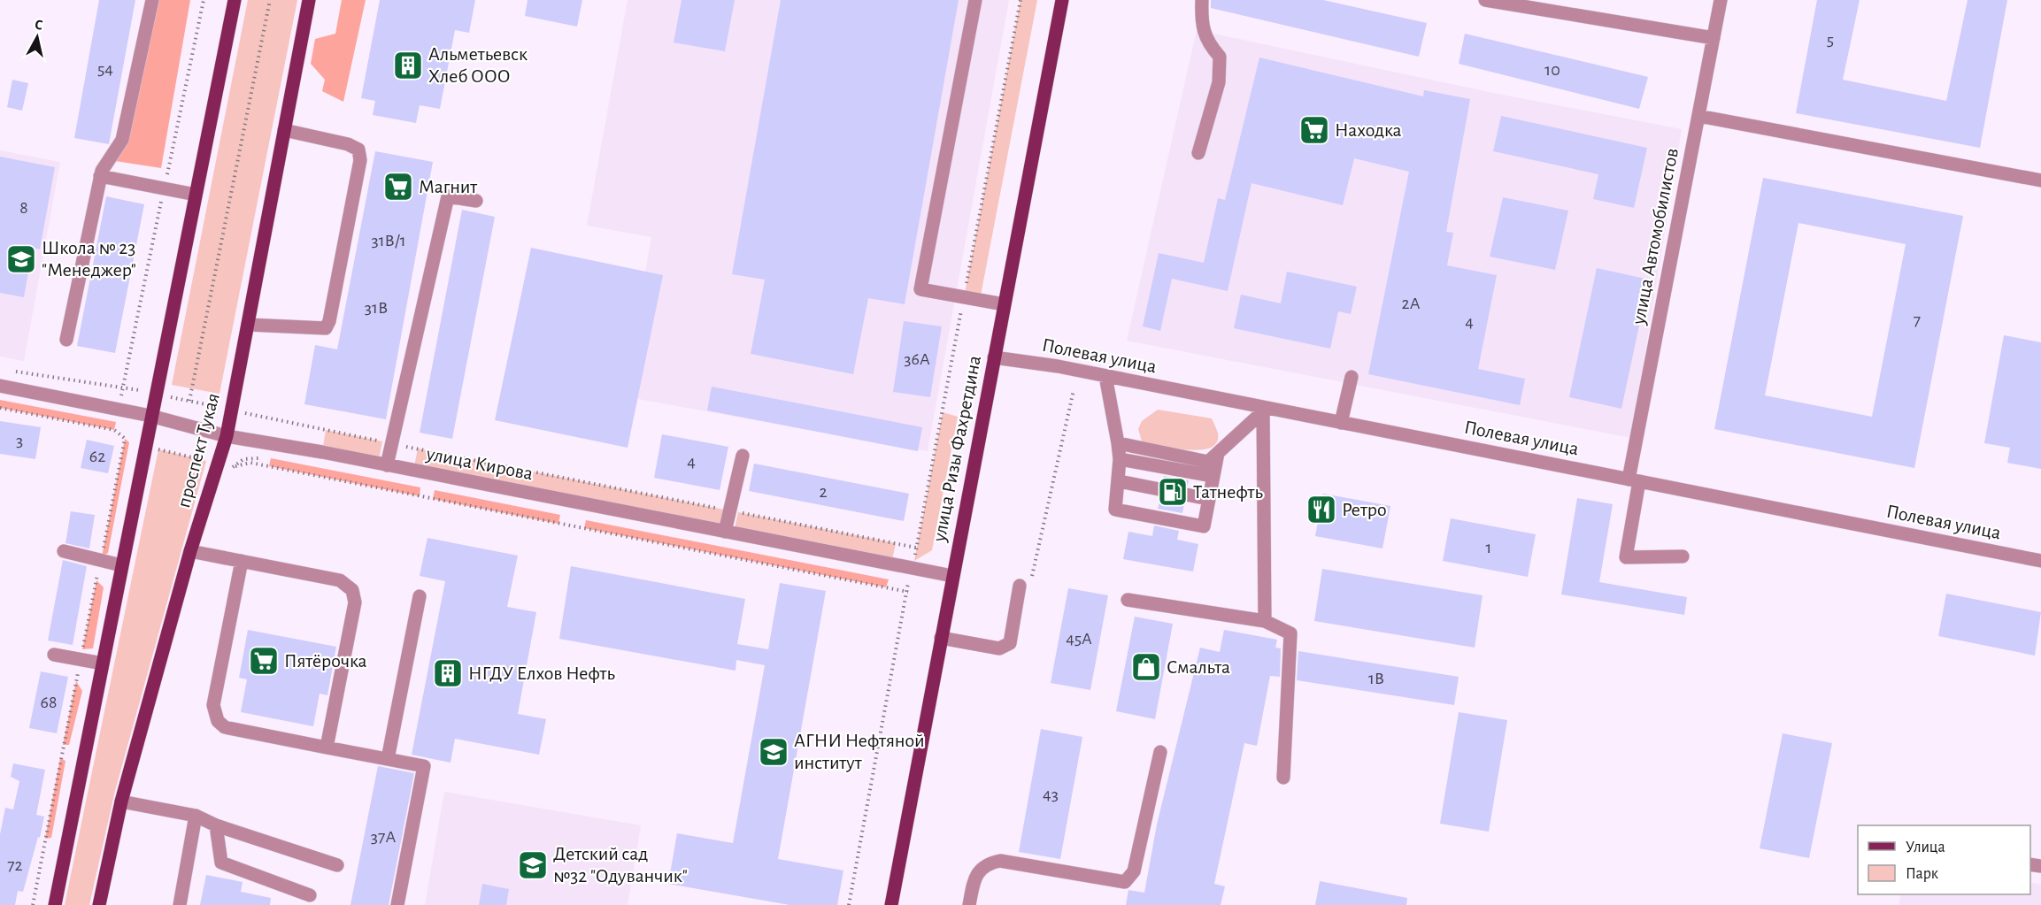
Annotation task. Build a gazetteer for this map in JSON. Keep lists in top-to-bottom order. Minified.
{"streets":{"main road":["улица Ризы Фахретдина","проспект Тукая"],"street":["улица Автомобилистов","Полевая улица","улица Кирова"]},"crossings":[["улица Автомобилистов","Полевая улица"],["Полевая улица","улица Ризы Фахретдина"],["улица Ризы Фахретдина","улица Кирова"],["проспект Тукая","улица Кирова"]],"places":{"building":["Альметьевск Хлеб ООО","НГДУ Елхов Нефть"],"supermarket":["Находка","Магнит","Пятёрочка"],"school or university":["Школа № 23 \"Менеджер\"","АГНИ Нефтяной институт","Детский сад №32 \"Одуванчик\""],"fuel station":["Татнефть"],"restaurant":["Ретро"],"shop":["Смальта"]},"house_numbers":["5","54","10","8","31В/1","2А","31В","7","4","36А","3","62","4","2","1","45А","1В","68","43","37А","72"],"legend":["Улица","Парк"],"north":"top"}
